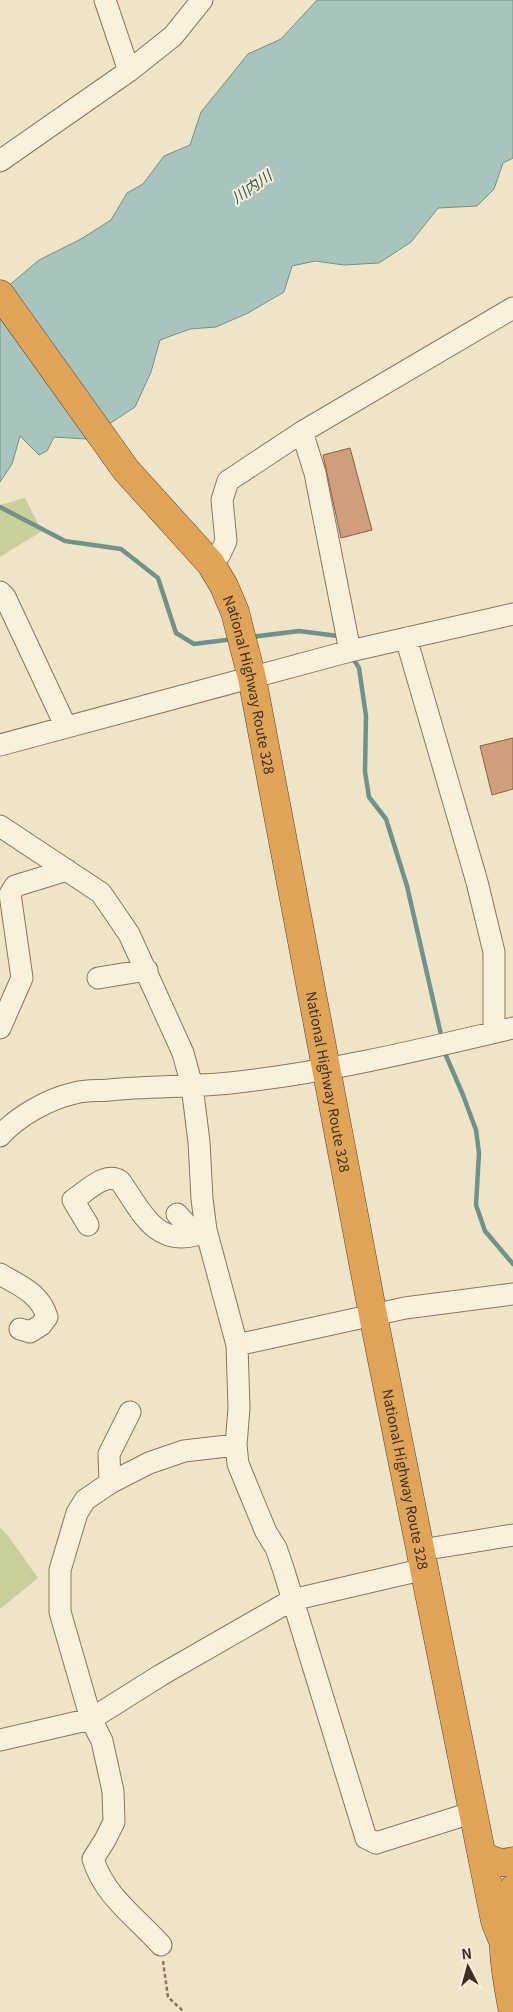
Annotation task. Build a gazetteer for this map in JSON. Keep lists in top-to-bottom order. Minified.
{"streets":{"highway":["National Highway Route 328"]},"water":["川内川"],"north":"top"}
